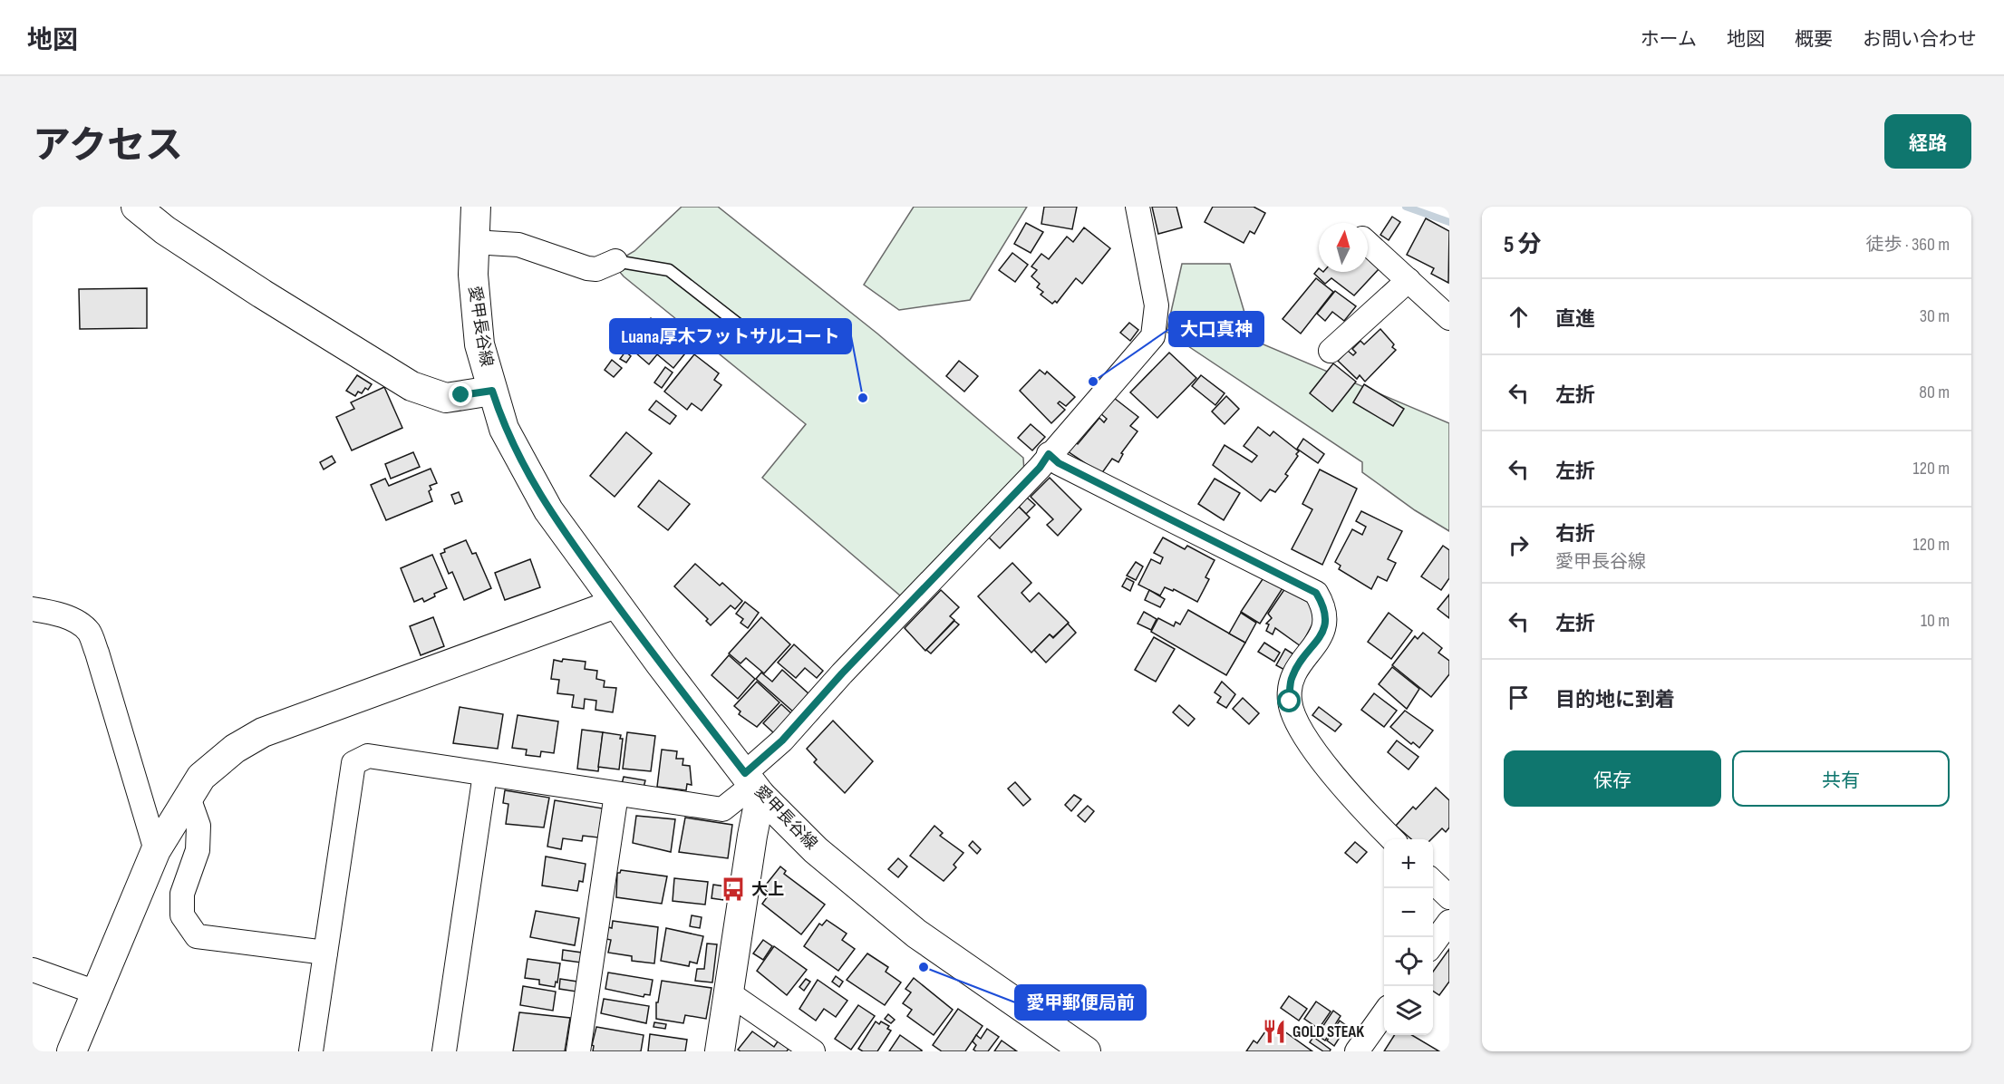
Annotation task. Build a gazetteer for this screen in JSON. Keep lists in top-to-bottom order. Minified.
{"streets":{"street":["愛甲長谷線"]},"places":{"other":["大口真神","Luana厚木フットサルコート","愛甲郵便局前"],"bus stop":["大上"],"restaurant":["GOLD STEAK"]},"north":"top","page":{"header":"地図","nav":["ホーム","地図","概要","お問い合わせ"],"title":"アクセス","buttons":["経路",["保存","共有"]],"heading":["5 分","徒歩 · 360 m"],"list":[["直進","30 m"],["左折","80 m"],["左折","120 m"],["右折","愛甲長谷線","120 m"],["左折","10 m"],"目的地に到着"],"map_buttons":["+","−"]}}
